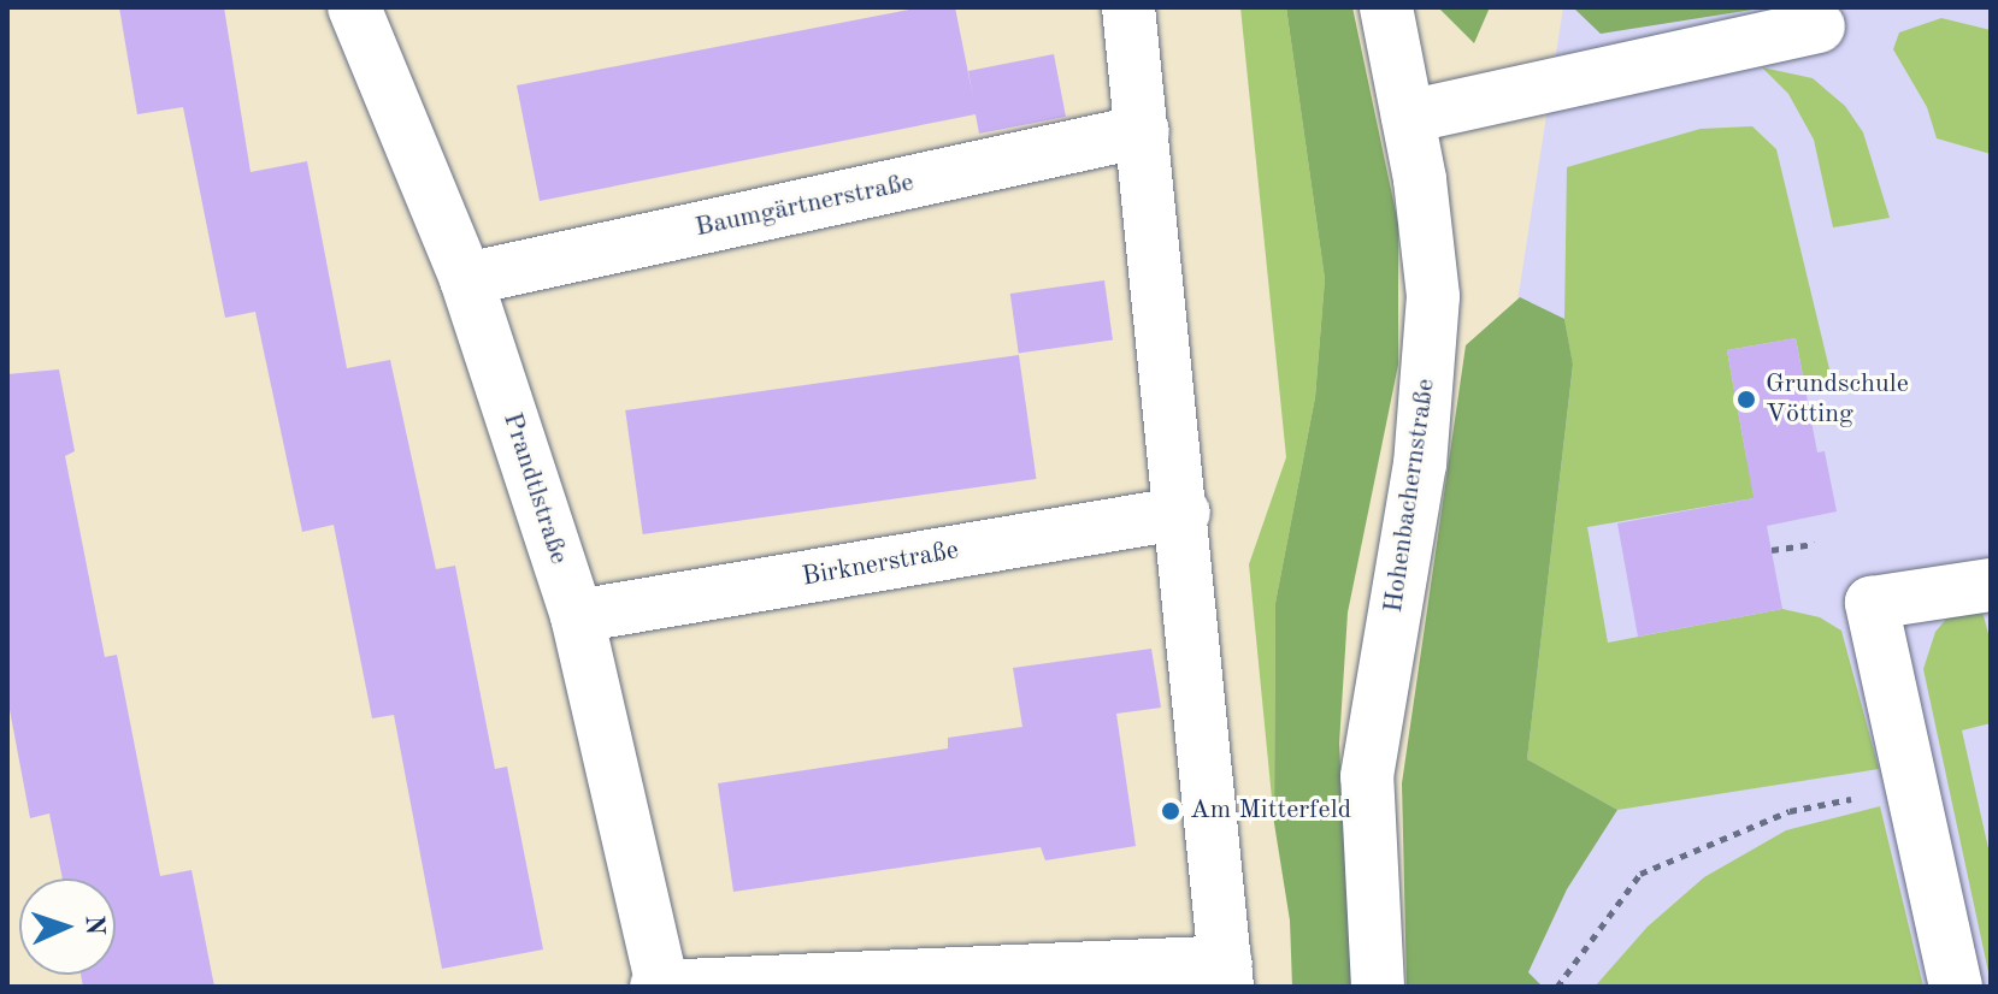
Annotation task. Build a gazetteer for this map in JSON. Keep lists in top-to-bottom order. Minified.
{"streets":{"street":["Baumgärtnerstraße","Prandtlstraße","Hohenbachernstraße","Birknerstraße"]},"crossings":[["Baumgärtnerstraße","Prandtlstraße"],["Prandtlstraße","Birknerstraße"]],"places":["Grundschule Vötting","Am Mitterfeld"],"north":"right"}
